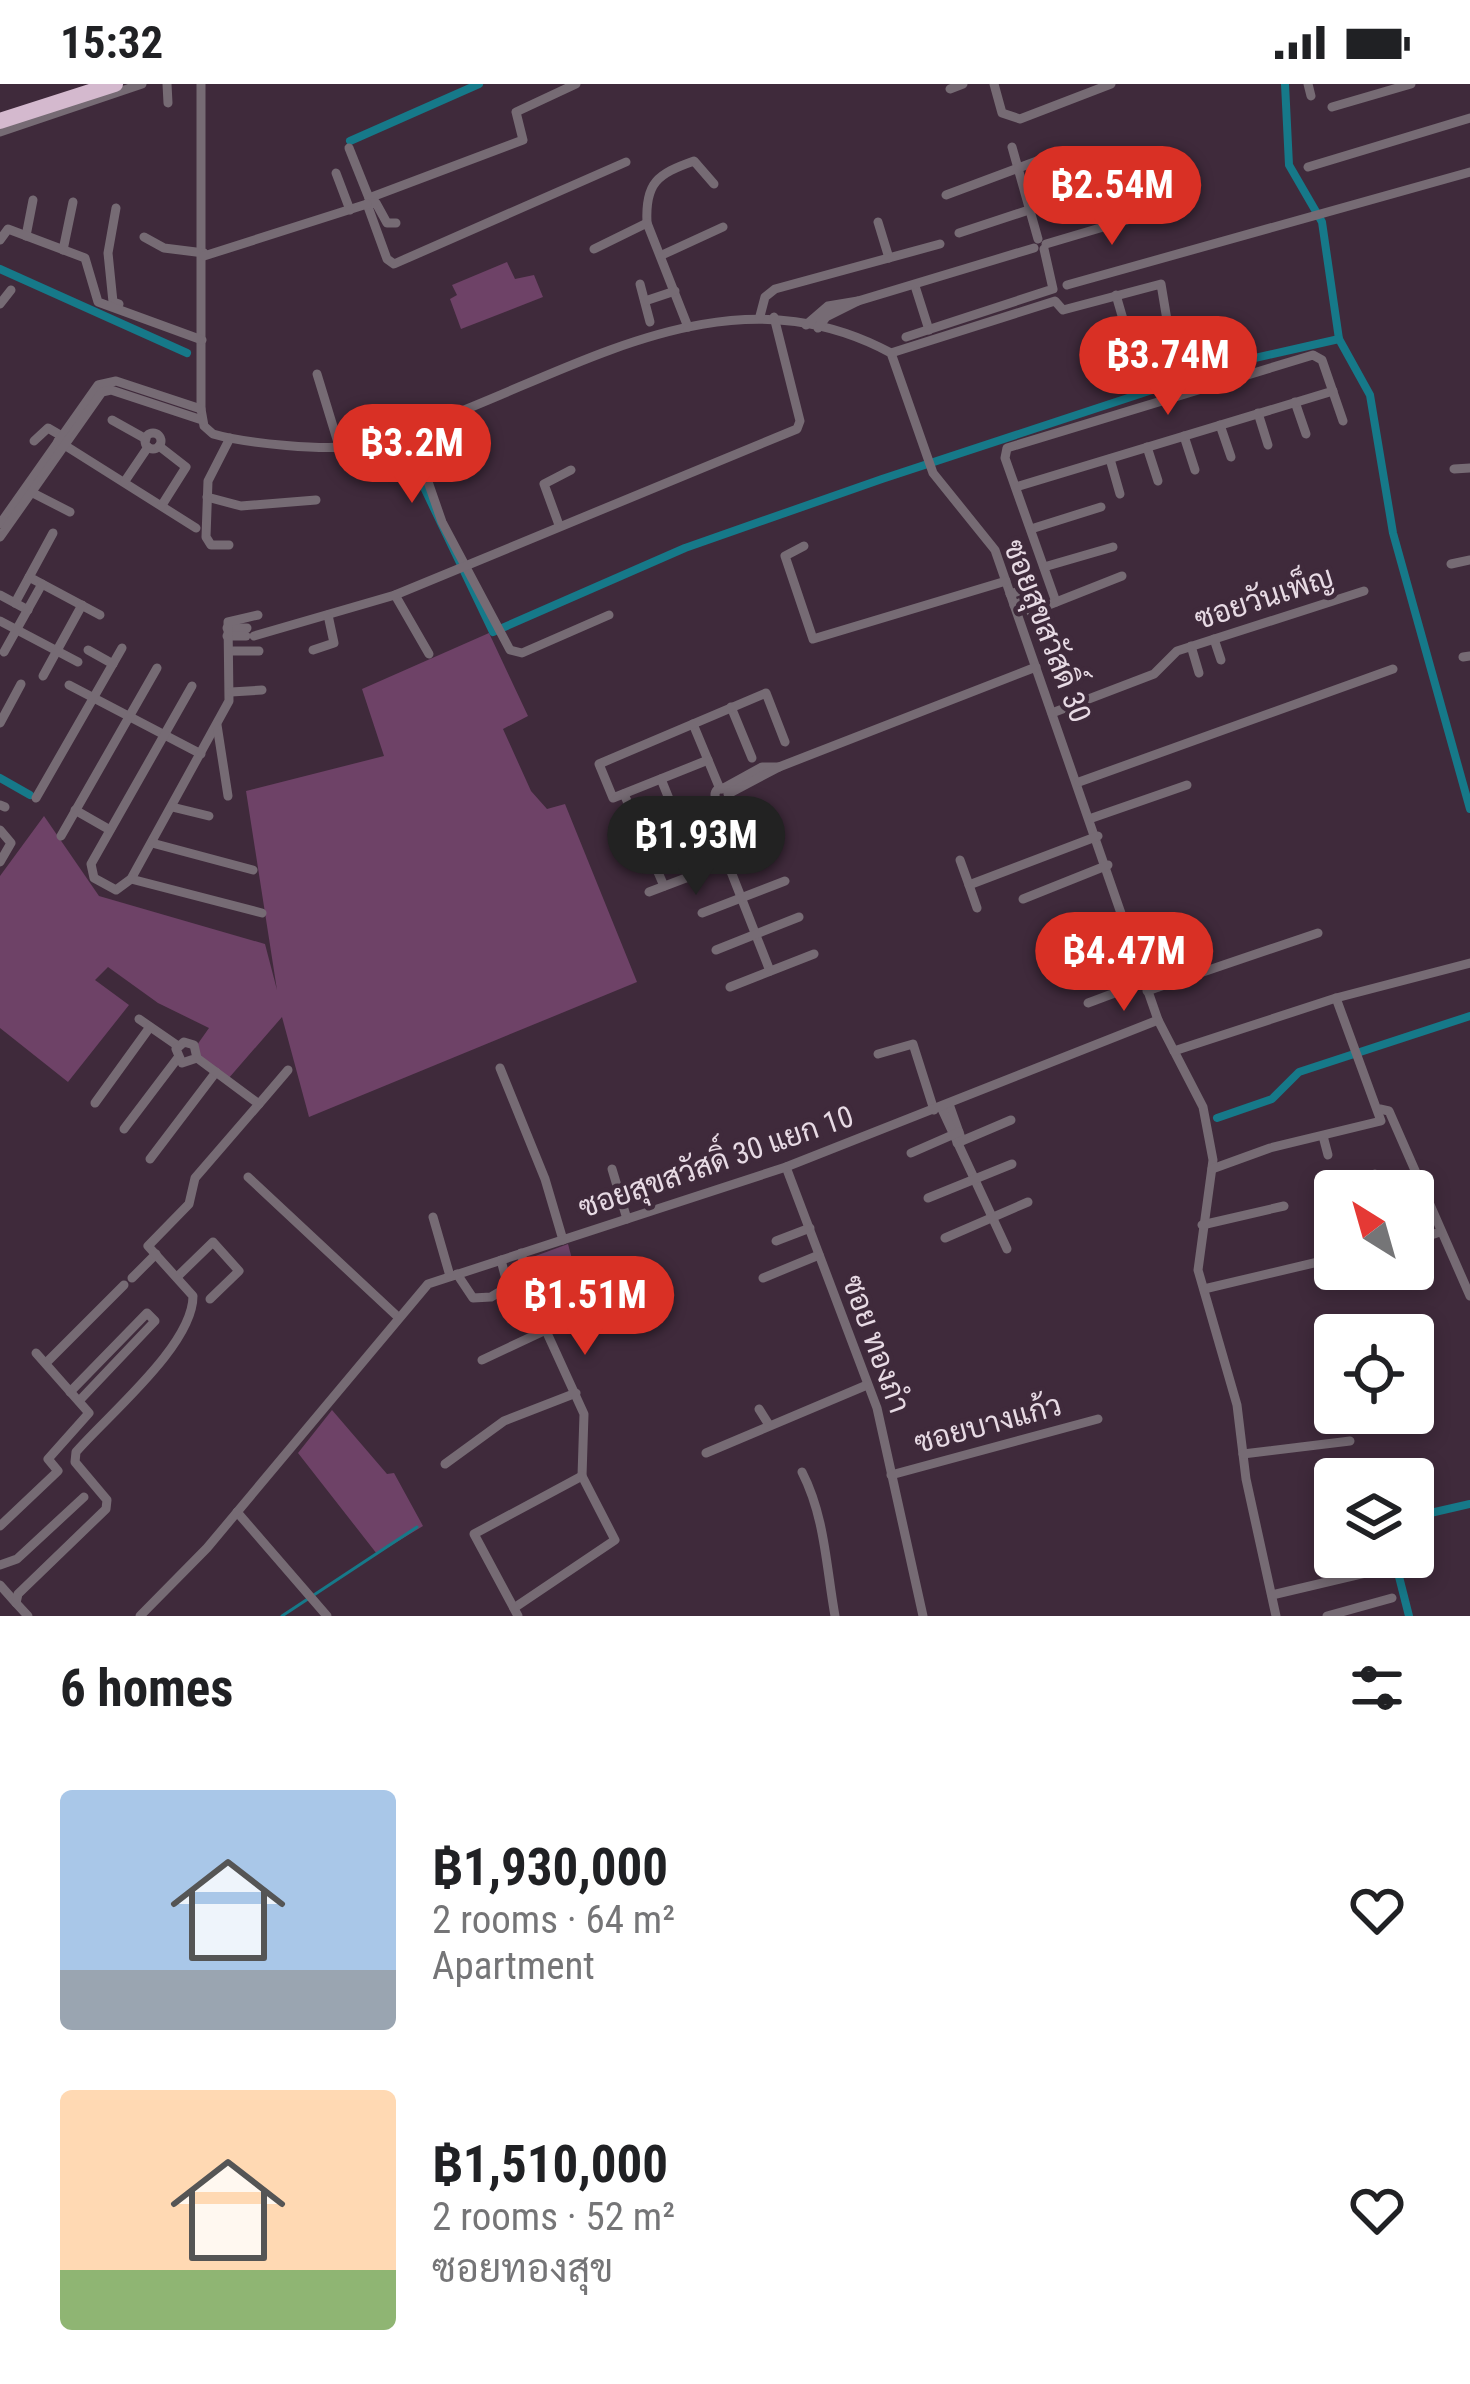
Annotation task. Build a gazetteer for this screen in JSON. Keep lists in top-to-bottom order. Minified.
{"streets":{"street":["ซอยวันเพ็ญ","ซอยสุขสวัสดิ์ 30","ซอยสุขสวัสดิ์ 30 แยก 10","ซอย ทองภํา","ซอยบางแก้ว"]},"crossings":[["ซอยวันเพ็ญ","ซอยสุขสวัสดิ์ 30"],["ซอยสุขสวัสดิ์ 30","ซอยสุขสวัสดิ์ 30 แยก 10"],["ซอยสุขสวัสดิ์ 30 แยก 10","ซอย ทองภํา"],["ซอย ทองภํา","ซอยบางแก้ว"]],"north":"top left","page":{"status":"15:32","price":["฿2.54M","฿3.74M","฿3.2M","฿1.93M","฿4.47M","฿1.51M"],"heading":"6 homes","list":[{"name":"฿1,930,000","note":"2 rooms · 64 m² · Apartment"},{"name":"฿1,510,000","note":"2 rooms · 52 m² · ซอยทองสุข"}]}}
